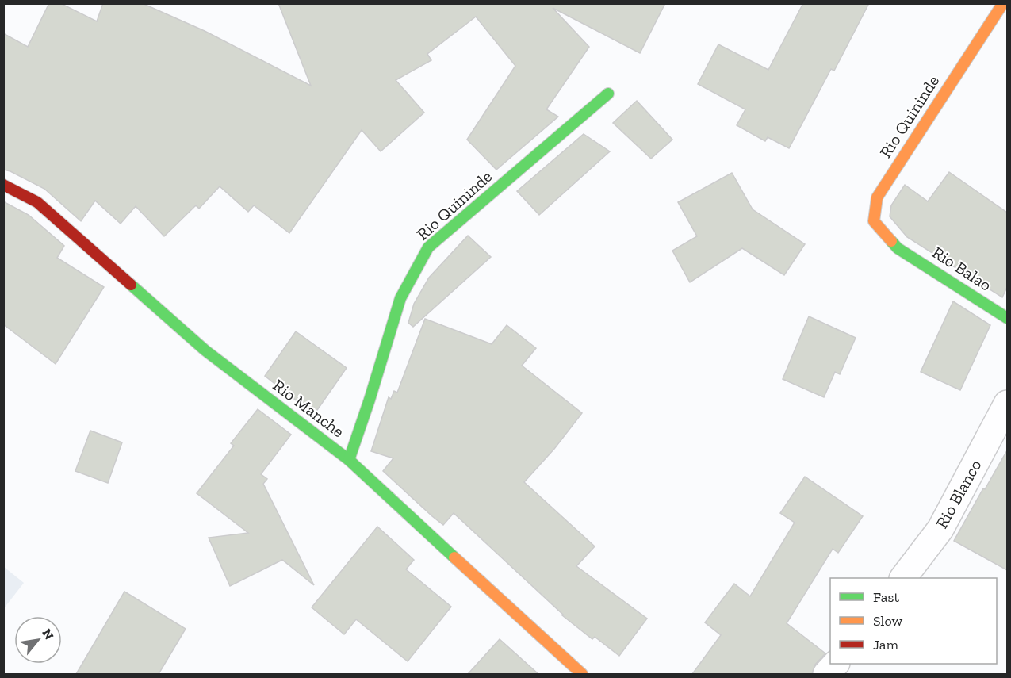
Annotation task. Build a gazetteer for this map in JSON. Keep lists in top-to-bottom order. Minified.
{"streets":{"street":["Rio Quininde","Rio Balao","Rio Manche","Rio Blanco"]},"crossings":[["Rio Quininde","Rio Balao"],["Rio Quininde","Rio Manche"]],"legend":["Fast","Slow","Jam"],"north":"top right"}
